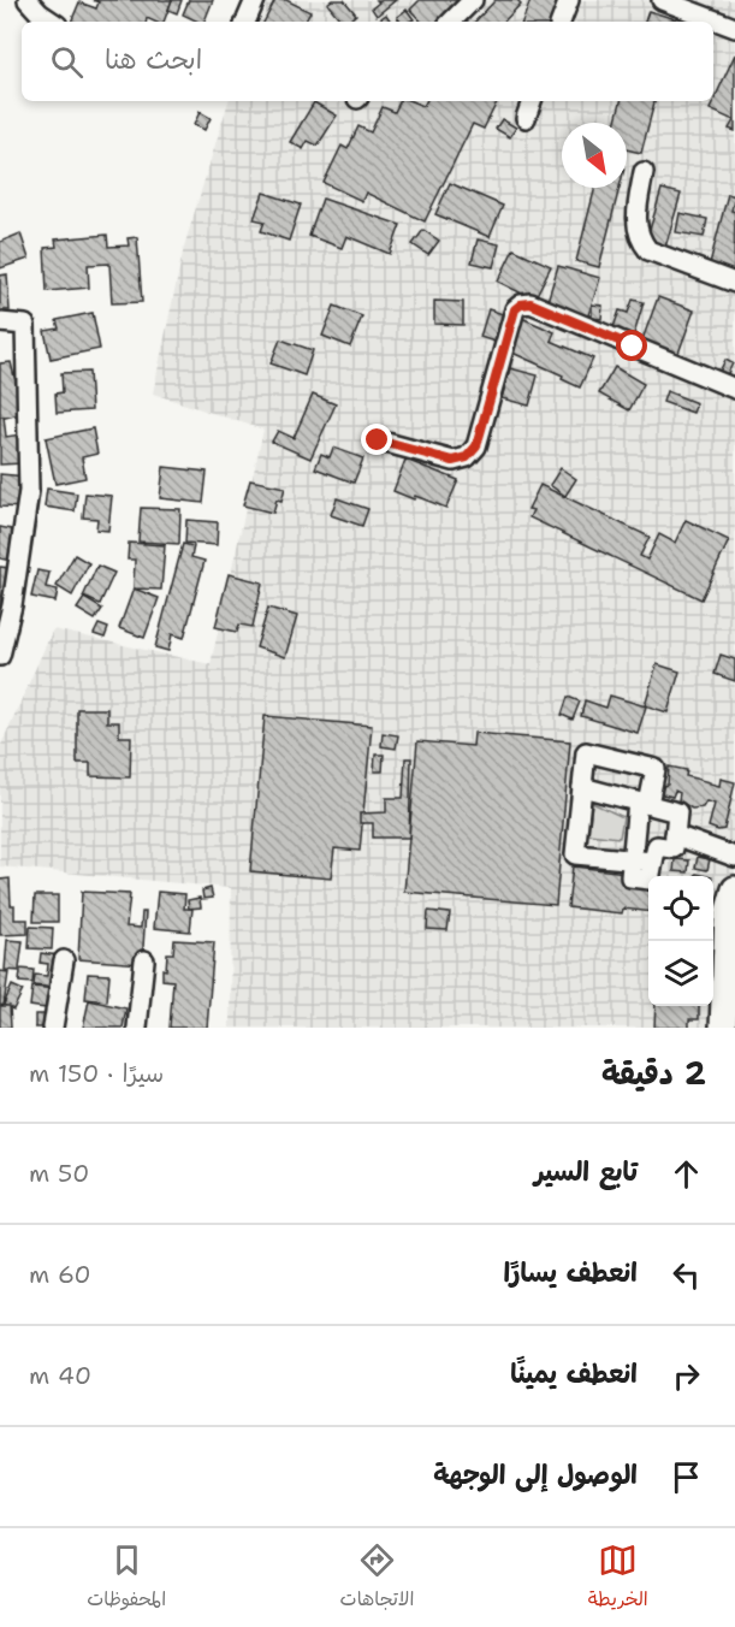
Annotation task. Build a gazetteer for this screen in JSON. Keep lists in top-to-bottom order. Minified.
{"north":"bottom right","page":{"search":"ابحث هنا","heading":["2 دقيقة","سيرًا · 150 m"],"list":[["تابع السير","50 m"],["انعطف يسارًا","60 m"],["انعطف يمينًا","40 m"],"الوصول إلى الوجهة"],"nav":["الخريطة","الاتجاهات","المحفوظات"]}}
